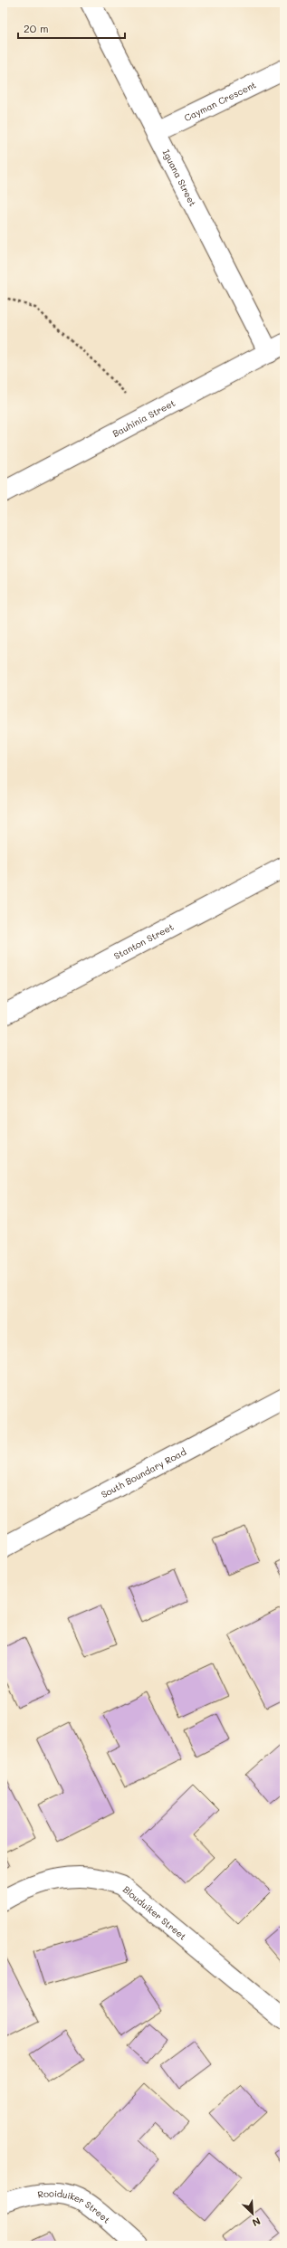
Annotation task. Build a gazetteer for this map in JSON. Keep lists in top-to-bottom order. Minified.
{"streets":{"street":["Cayman Crescent","Iguana Street","Bauhinia Street","Stanton Street","South Boundary Road","Blouduiker Street","Rooiduiker Street"]},"crossings":[["Cayman Crescent","Iguana Street"],["Iguana Street","Bauhinia Street"]],"scale_bar":"20 m","north":"bottom right"}
